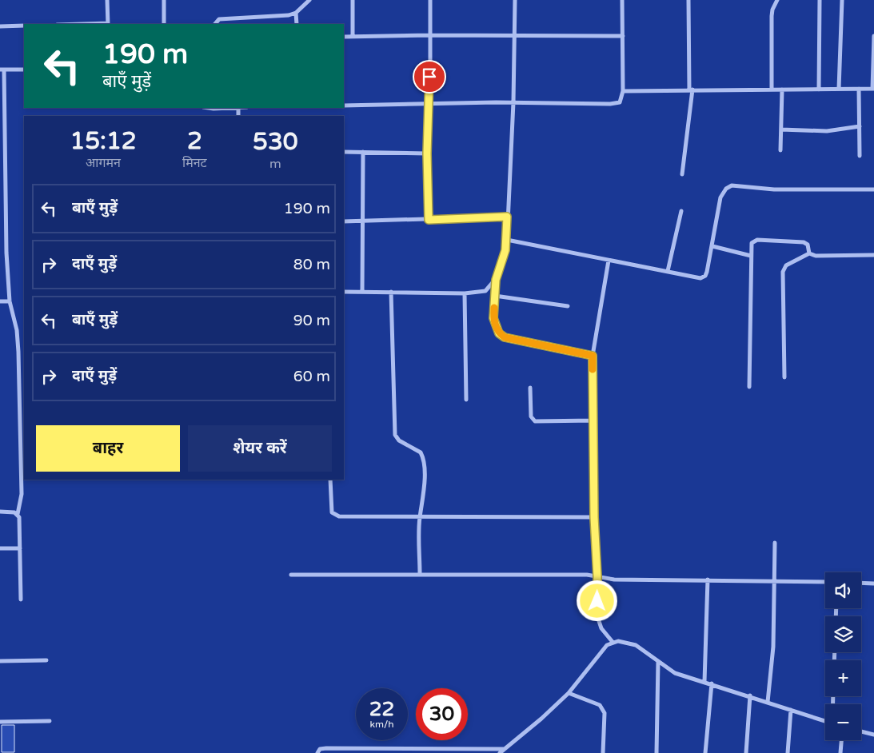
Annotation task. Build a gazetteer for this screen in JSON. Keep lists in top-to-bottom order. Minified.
{"page":{"turn":["190 m","बाएँ मुड़ें"],"eta":["15:12","आगमन","2","मिनट","530","m"],"list":[{"name":"बाएँ मुड़ें","value":"190 m"},{"name":"दाएँ मुड़ें","value":"80 m"},{"name":"बाएँ मुड़ें","value":"90 m"},{"name":"दाएँ मुड़ें","value":"60 m"}],"buttons":["बाहर","शेयर करें"],"map_buttons":["+","−"],"speed":"22 km/h","limit":"30"}}
